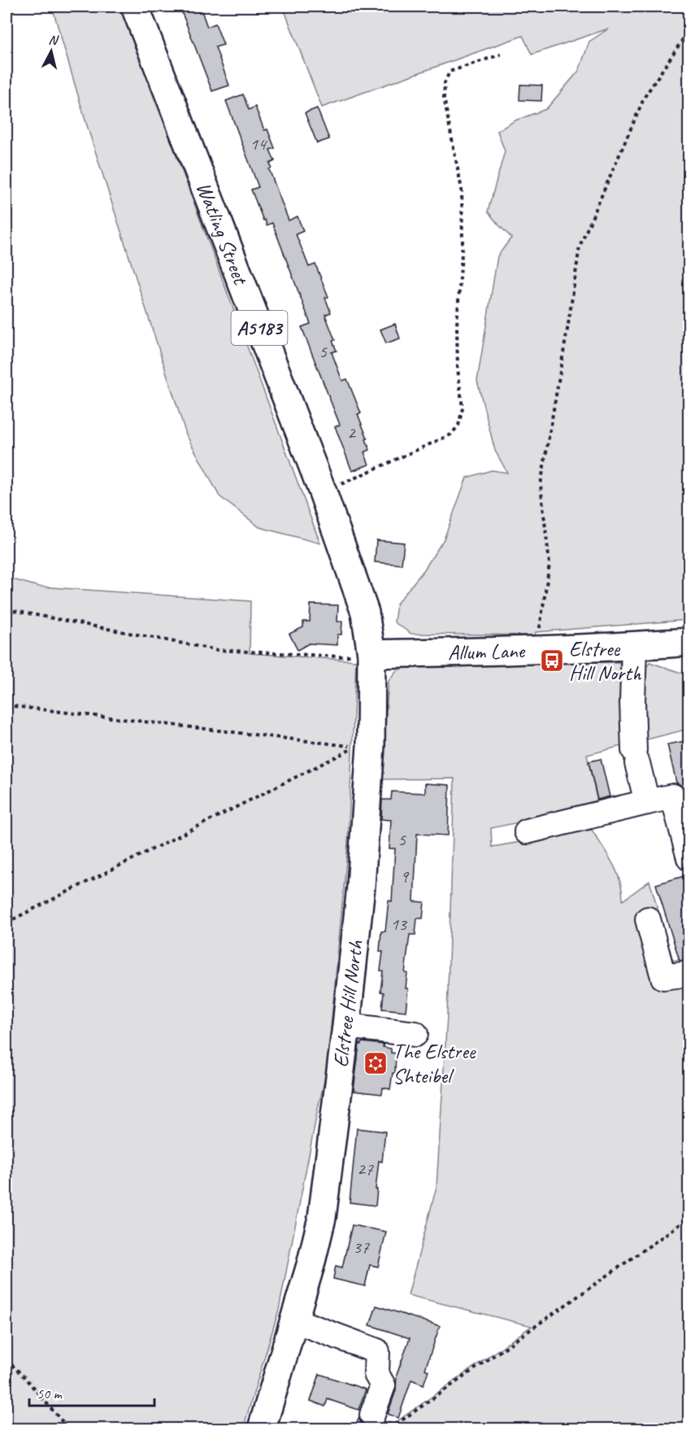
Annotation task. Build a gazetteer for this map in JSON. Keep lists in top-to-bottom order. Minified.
{"streets":{"main road":["Watling Street","A5183","Allum Lane","Elstree Hill North"]},"crossings":[["Watling Street","Allum Lane"],["Watling Street","Elstree Hill North"],["Allum Lane","Elstree Hill North"]],"places":{"bus stop":["Elstree Hill North"],"synagogue":["The Elstree Shteibel"]},"house_numbers":["14","5","2","5","9","13","27","37"],"scale_bar":"50 m","north":"top"}
